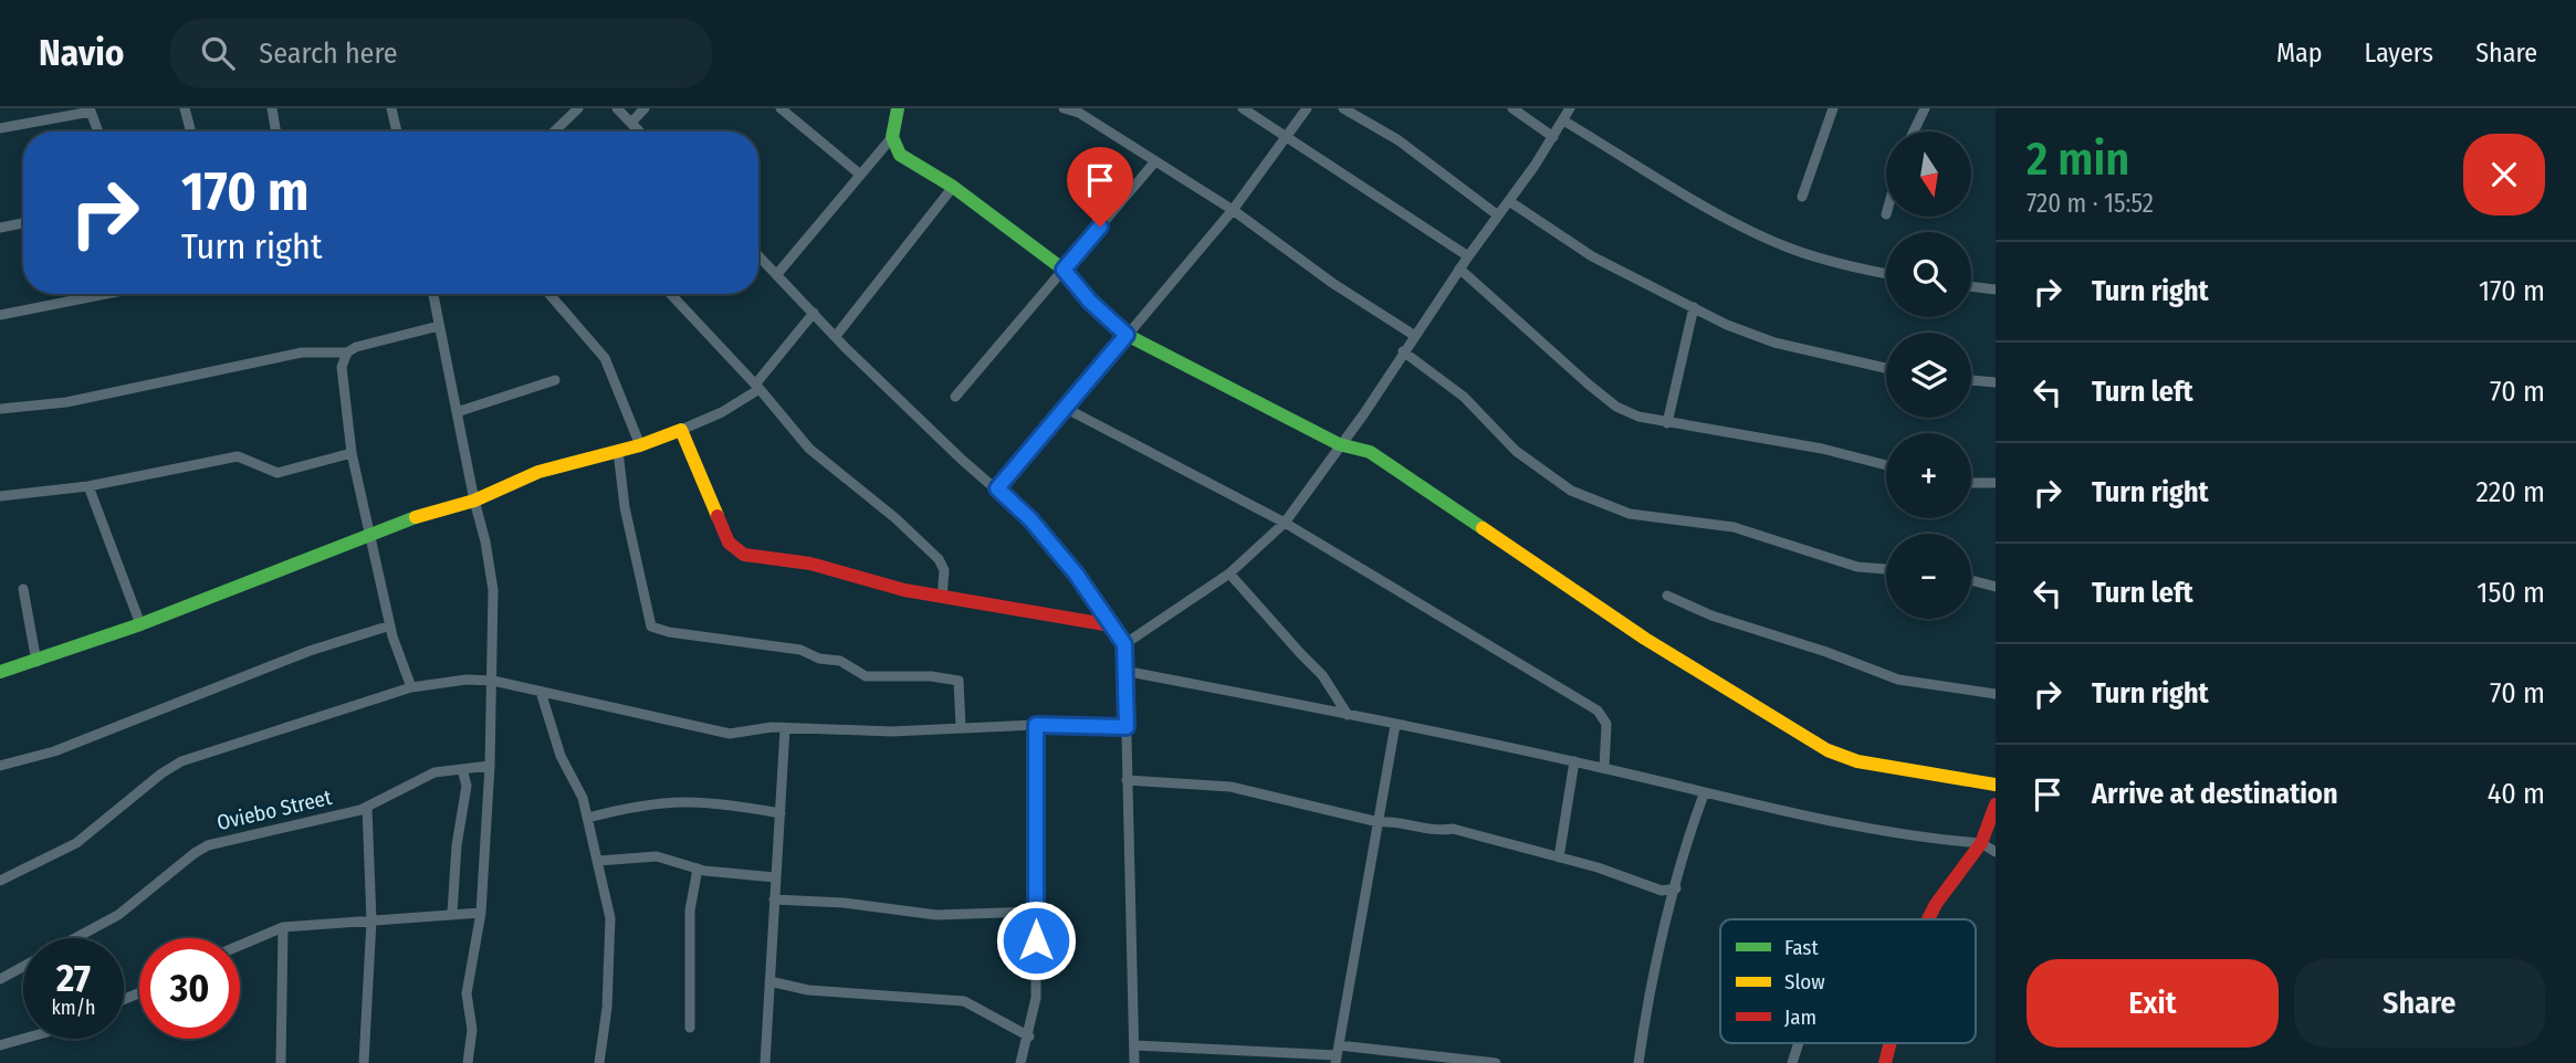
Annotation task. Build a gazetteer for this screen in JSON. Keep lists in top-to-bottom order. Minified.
{"streets":{"street":["Oviebo Street"]},"legend":["Fast","Slow","Jam"],"north":"bottom","page":{"header":"Navio","search":"Search here","nav":["Map","Layers","Share"],"heading":["2 min","720 m · 15:52"],"map_buttons":["+","−"],"turn":["170 m","Turn right"],"list":[{"name":"Turn right","value":"170 m"},{"name":"Turn left","value":"70 m"},{"name":"Turn right","value":"220 m"},{"name":"Turn left","value":"150 m"},{"name":"Turn right","value":"70 m"},{"name":"Arrive at destination","value":"40 m"}],"speed":"27 km/h","limit":"30","buttons":["Exit","Share"]}}
